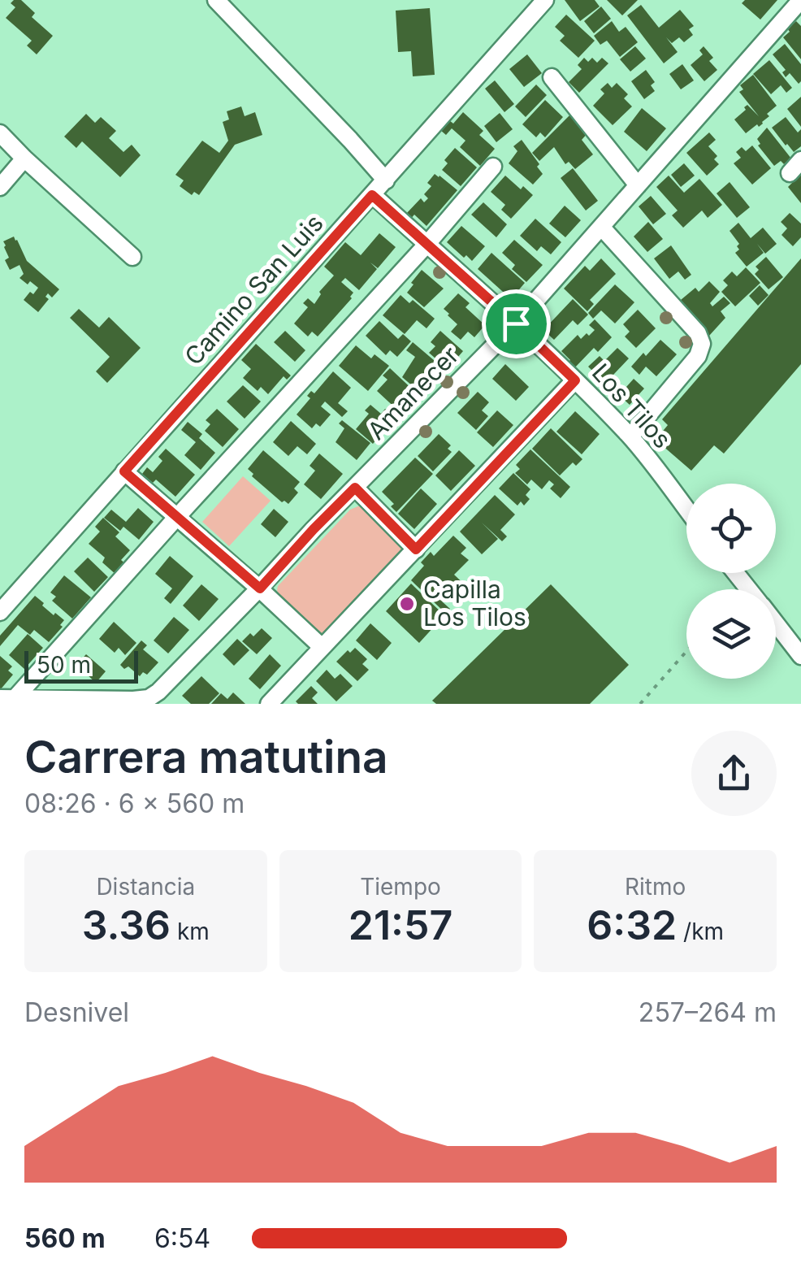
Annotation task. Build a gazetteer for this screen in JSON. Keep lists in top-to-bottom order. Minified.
{"streets":{"street":["Camino San Luis","Amanecer","Los Tilos"]},"crossings":[["Camino San Luis","Los Tilos"],["Amanecer","Los Tilos"]],"places":["Capilla Los Tilos"],"scale_bar":"50 m","page":{"scale":"50 m","heading":["Carrera matutina","08:26 · 6 × 560 m"],"stats":[["Distancia","3.36 km"],["Tiempo","21:57"],["Ritmo","6:32 /km"]],"chart":["Desnivel","257–264 m"],"list":[{"name":"560 m","note":"6:54"}]}}
